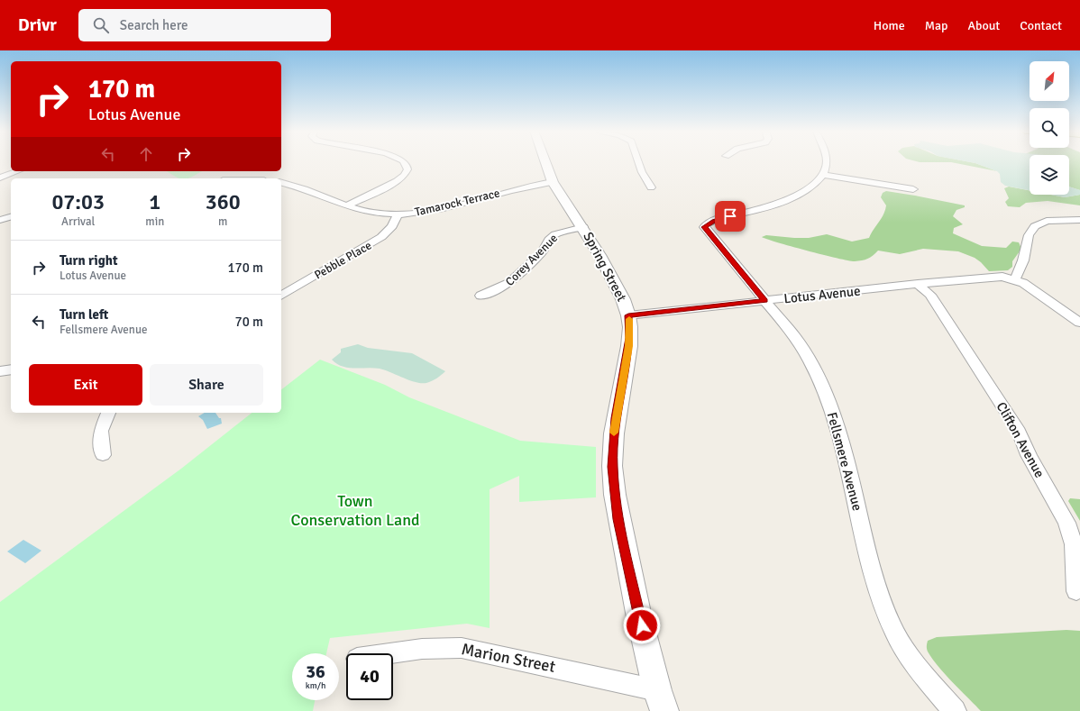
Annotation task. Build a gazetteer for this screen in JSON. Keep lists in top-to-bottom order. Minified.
{"streets":{"street":["Tamarock Terrace","Pebble Place","Corey Avenue","Spring Street","Lotus Avenue","Clifton Avenue","Fellsmere Avenue","Marion Street"]},"crossings":[["Tamarock Terrace","Pebble Place"],["Tamarock Terrace","Spring Street"],["Corey Avenue","Spring Street"],["Spring Street","Lotus Avenue"],["Spring Street","Marion Street"],["Lotus Avenue","Clifton Avenue"],["Lotus Avenue","Fellsmere Avenue"]],"parks":["Town Conservation Land"],"north":"top right","page":{"header":"Drivr","search":"Search here","nav":["Home","Map","About","Contact"],"turn":["170 m","Lotus Avenue"],"eta":["07:03","Arrival","1","min","360","m"],"list":[{"name":"Turn right","note":"Lotus Avenue","value":"170 m"},{"name":"Turn left","note":"Fellsmere Avenue","value":"70 m"}],"buttons":["Exit","Share"],"speed":"36 km/h","limit":"40"}}
